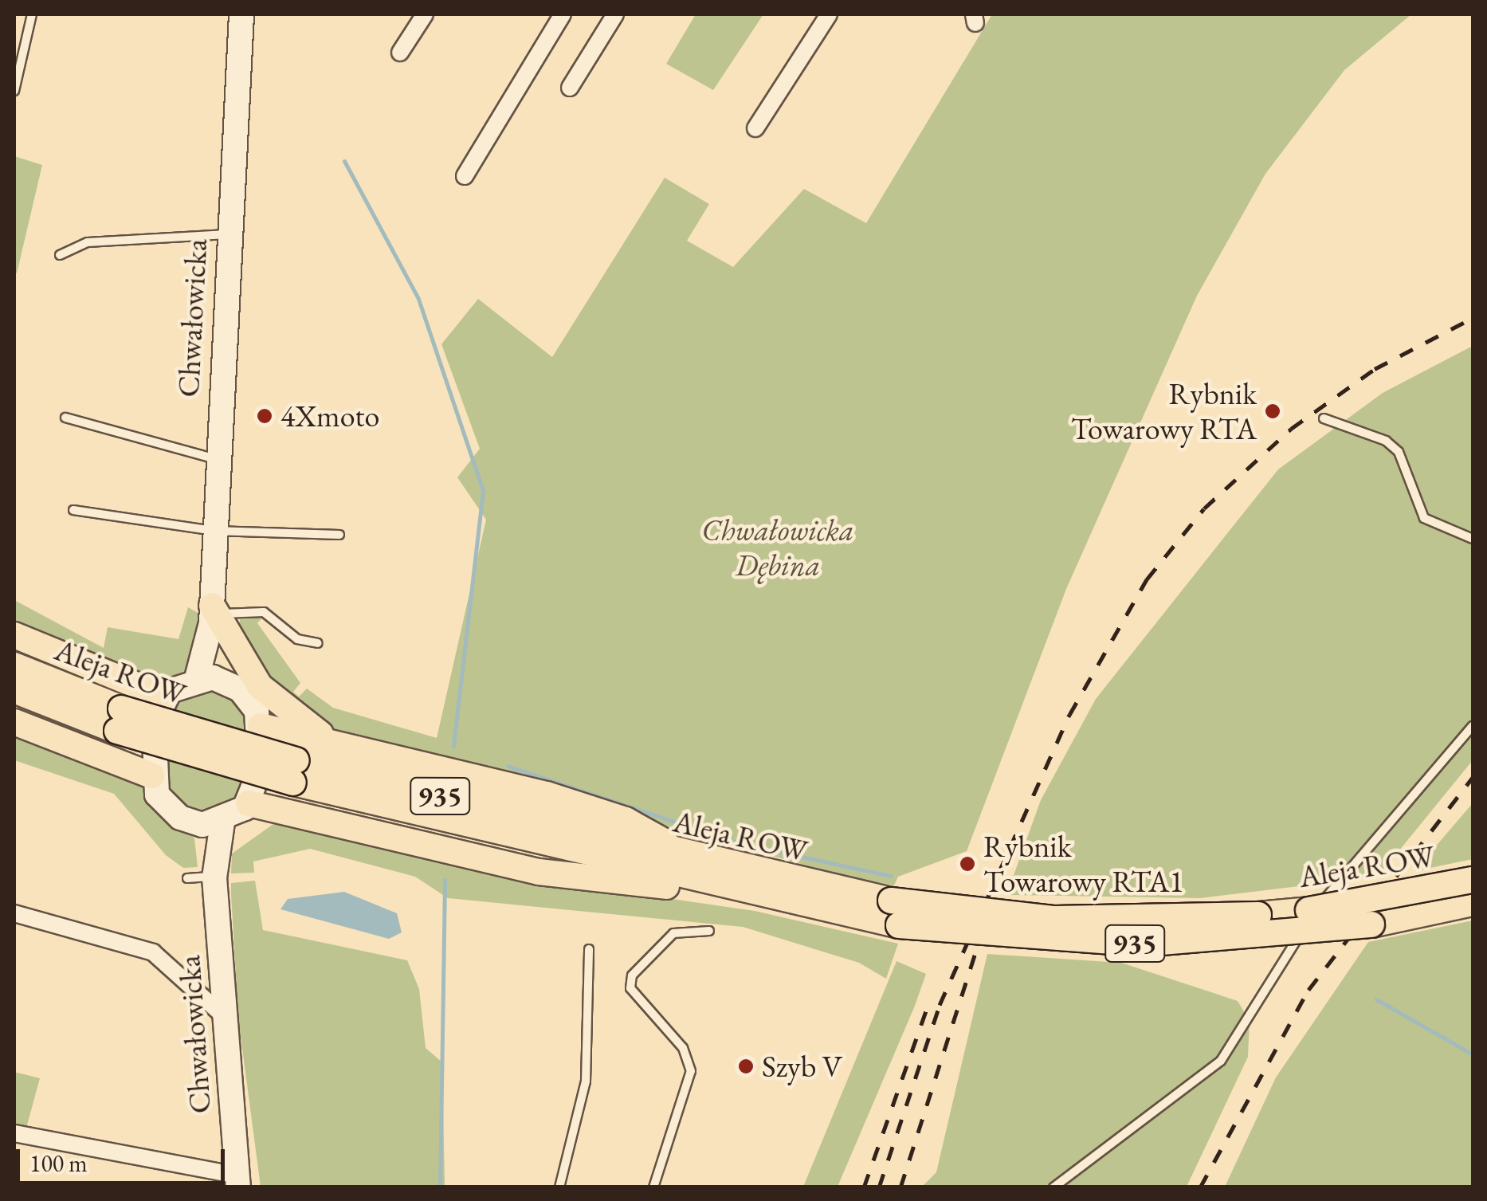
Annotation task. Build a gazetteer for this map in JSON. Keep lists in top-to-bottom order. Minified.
{"streets":{"main road":["Chwałowicka","Aleja ROW","935"]},"parks":["Chwałowicka Dębina"],"places":["Rybnik Towarowy RTA","4Xmoto","Rybnik Towarowy RTA1","Szyb V"],"scale_bar":"100 m"}
